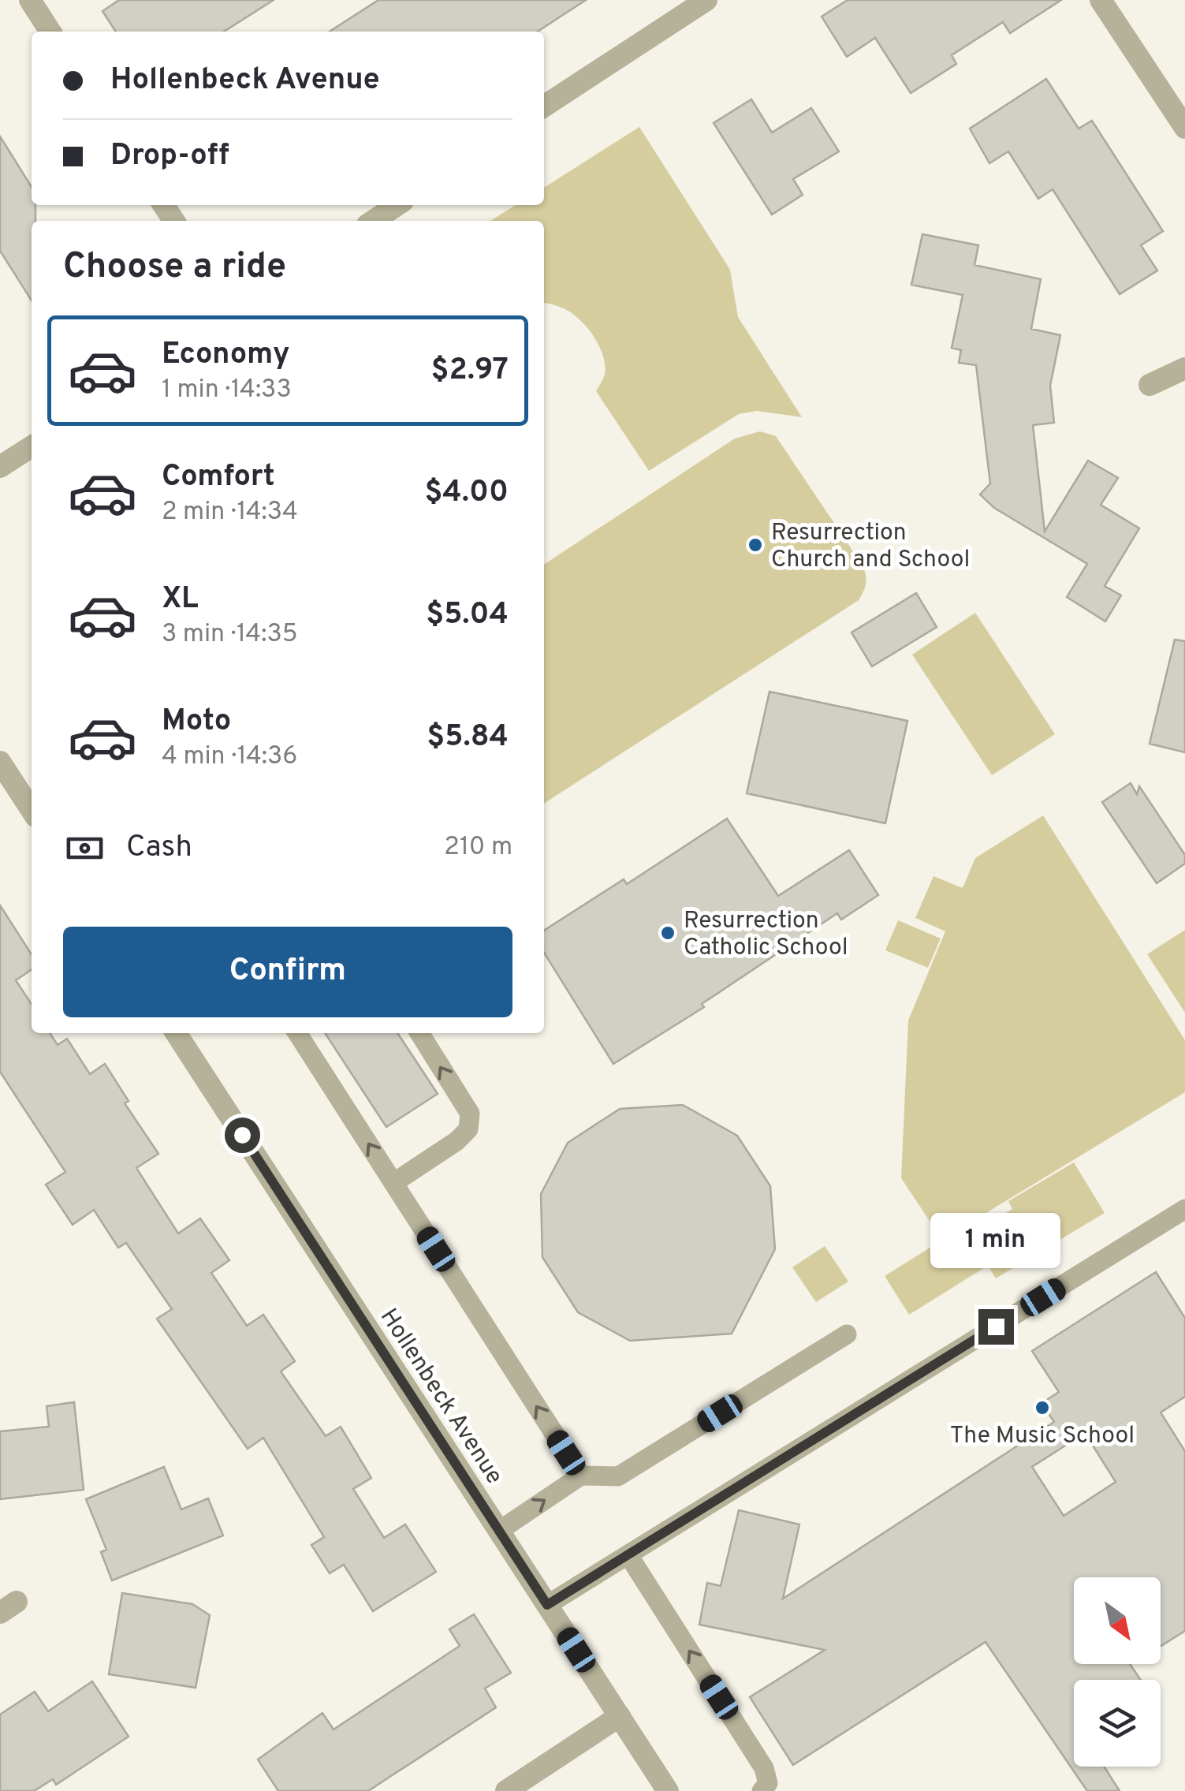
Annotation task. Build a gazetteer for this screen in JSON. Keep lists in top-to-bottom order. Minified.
{"streets":{"street":["Hollenbeck Avenue"]},"places":["Resurrection Church and School","Resurrection Catholic School","The Music School"],"north":"bottom right","page":{"banner":["Hollenbeck Avenue","Drop-off"],"heading":"Choose a ride","list":[{"name":"Economy","note":"1 min · 14:33","value":"$2.97"},{"name":"Comfort","note":"2 min · 14:34","value":"$4.00"},{"name":"XL","note":"3 min · 14:35","value":"$5.04"},{"name":"Moto","note":"4 min · 14:36","value":"$5.84"}],"pay":["Cash","210 m"],"buttons":"Confirm","bubble":"1 min"}}
